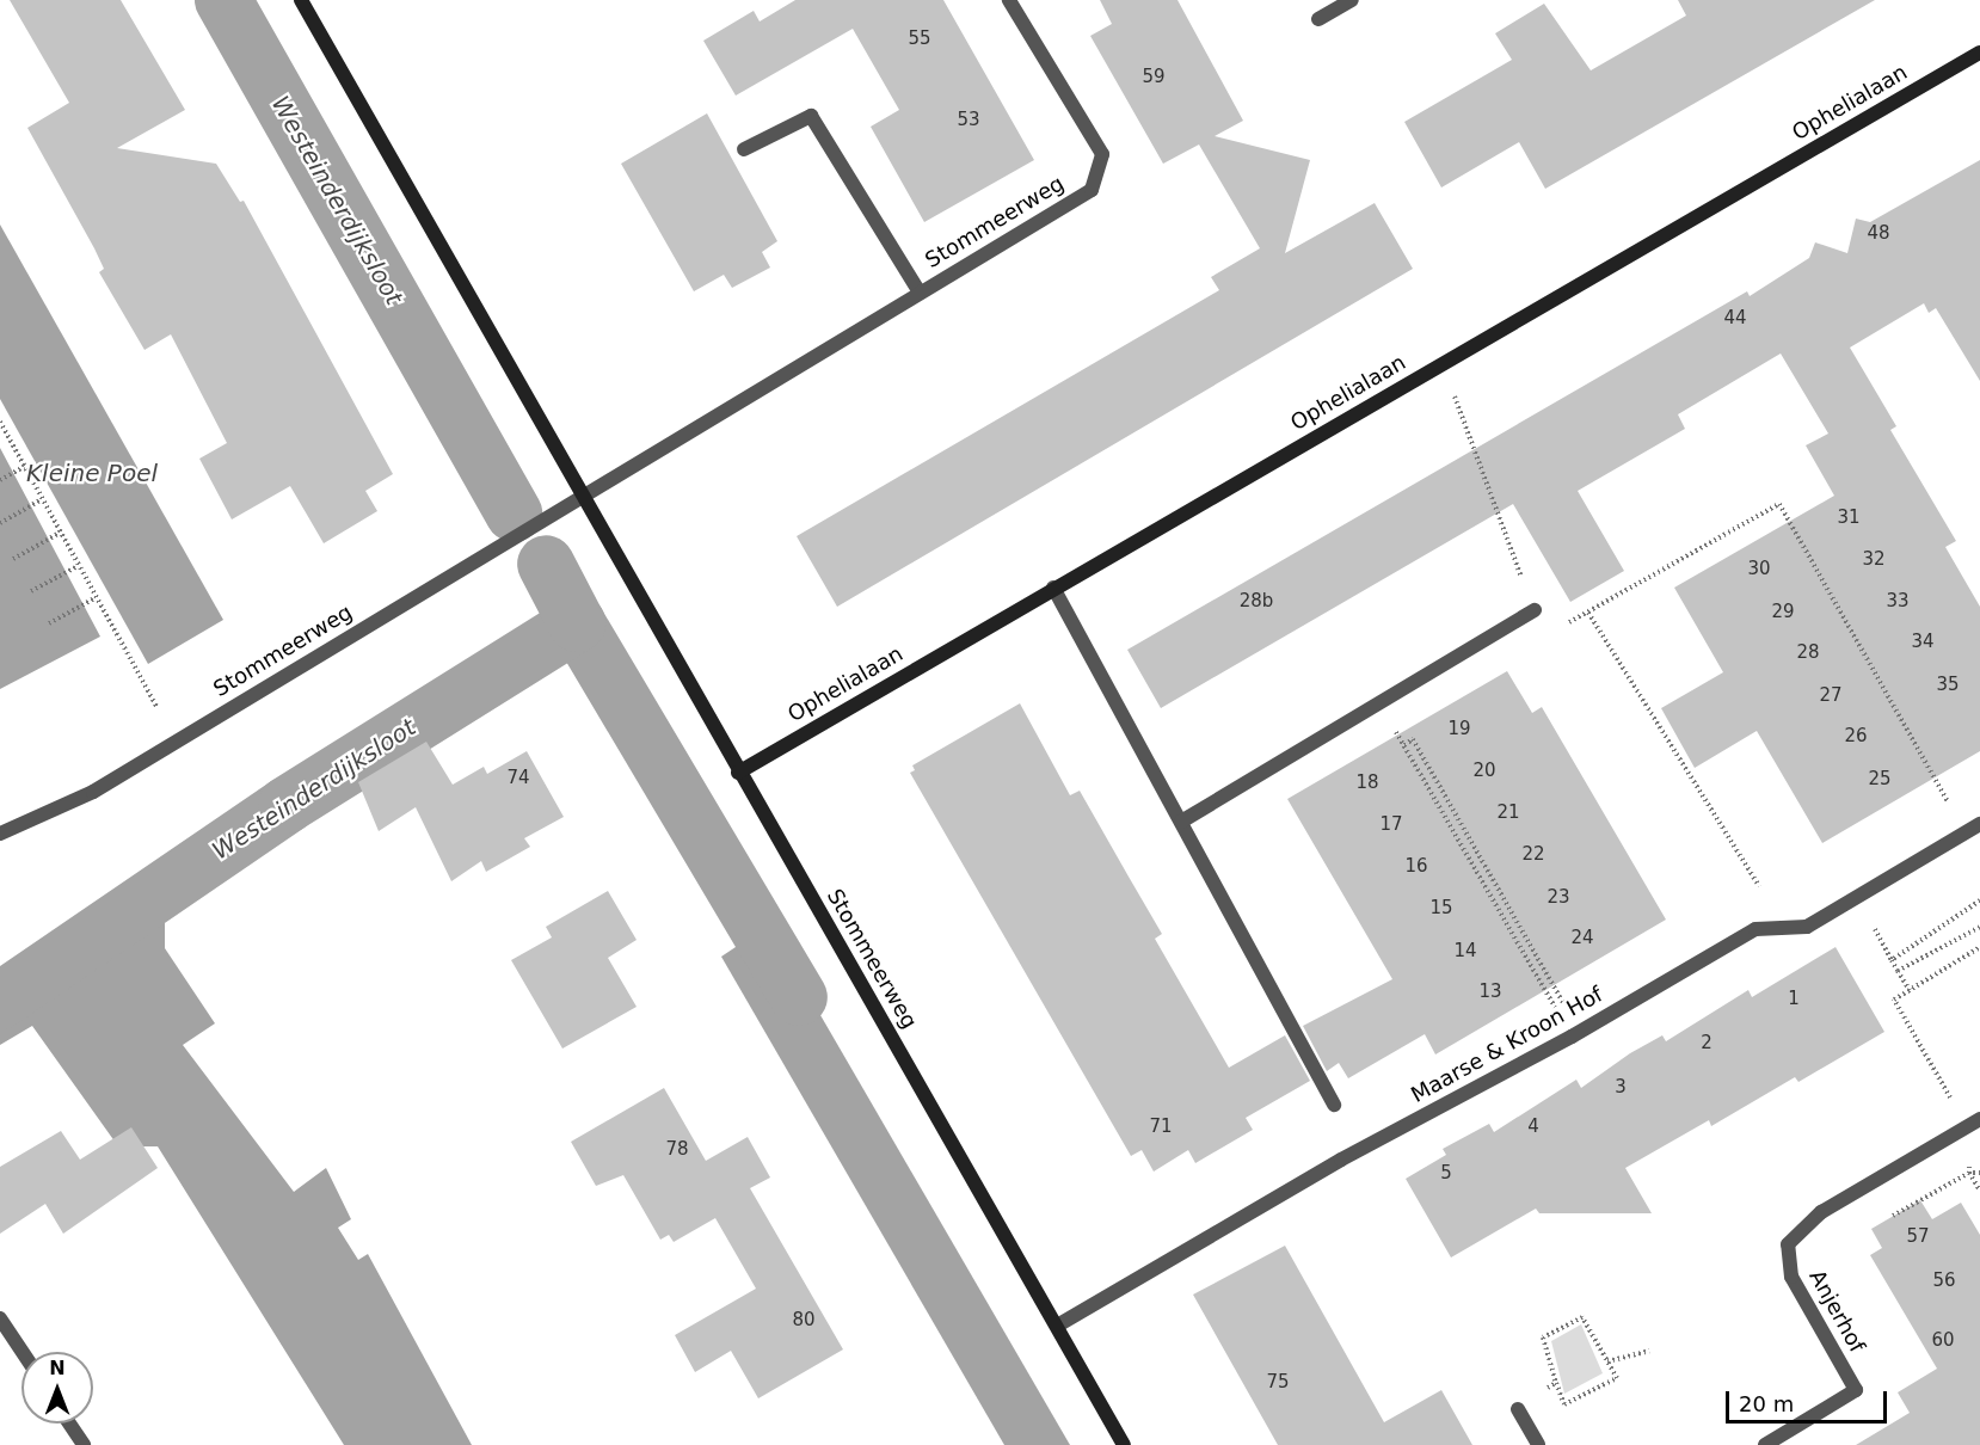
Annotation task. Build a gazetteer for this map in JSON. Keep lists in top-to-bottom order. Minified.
{"streets":{"main road":["Ophelialaan","Stommeerweg"],"street":["Maarse & Kroon Hof","Anjerhof"]},"crossings":[["Ophelialaan","Stommeerweg"],["Stommeerweg","Maarse & Kroon Hof"]],"water":["Westeinderdijksloot","Kleine Poel"],"house_numbers":["55","59","53","48","44","31","32","30","28b","33","29","34","28","35","27","19","26","20","74","25","18","21","17","22","16","23","15","24","14","13","1","2","3","71","4","78","5","57","56","80","60","75"],"scale_bar":"20 m","north":"top"}
